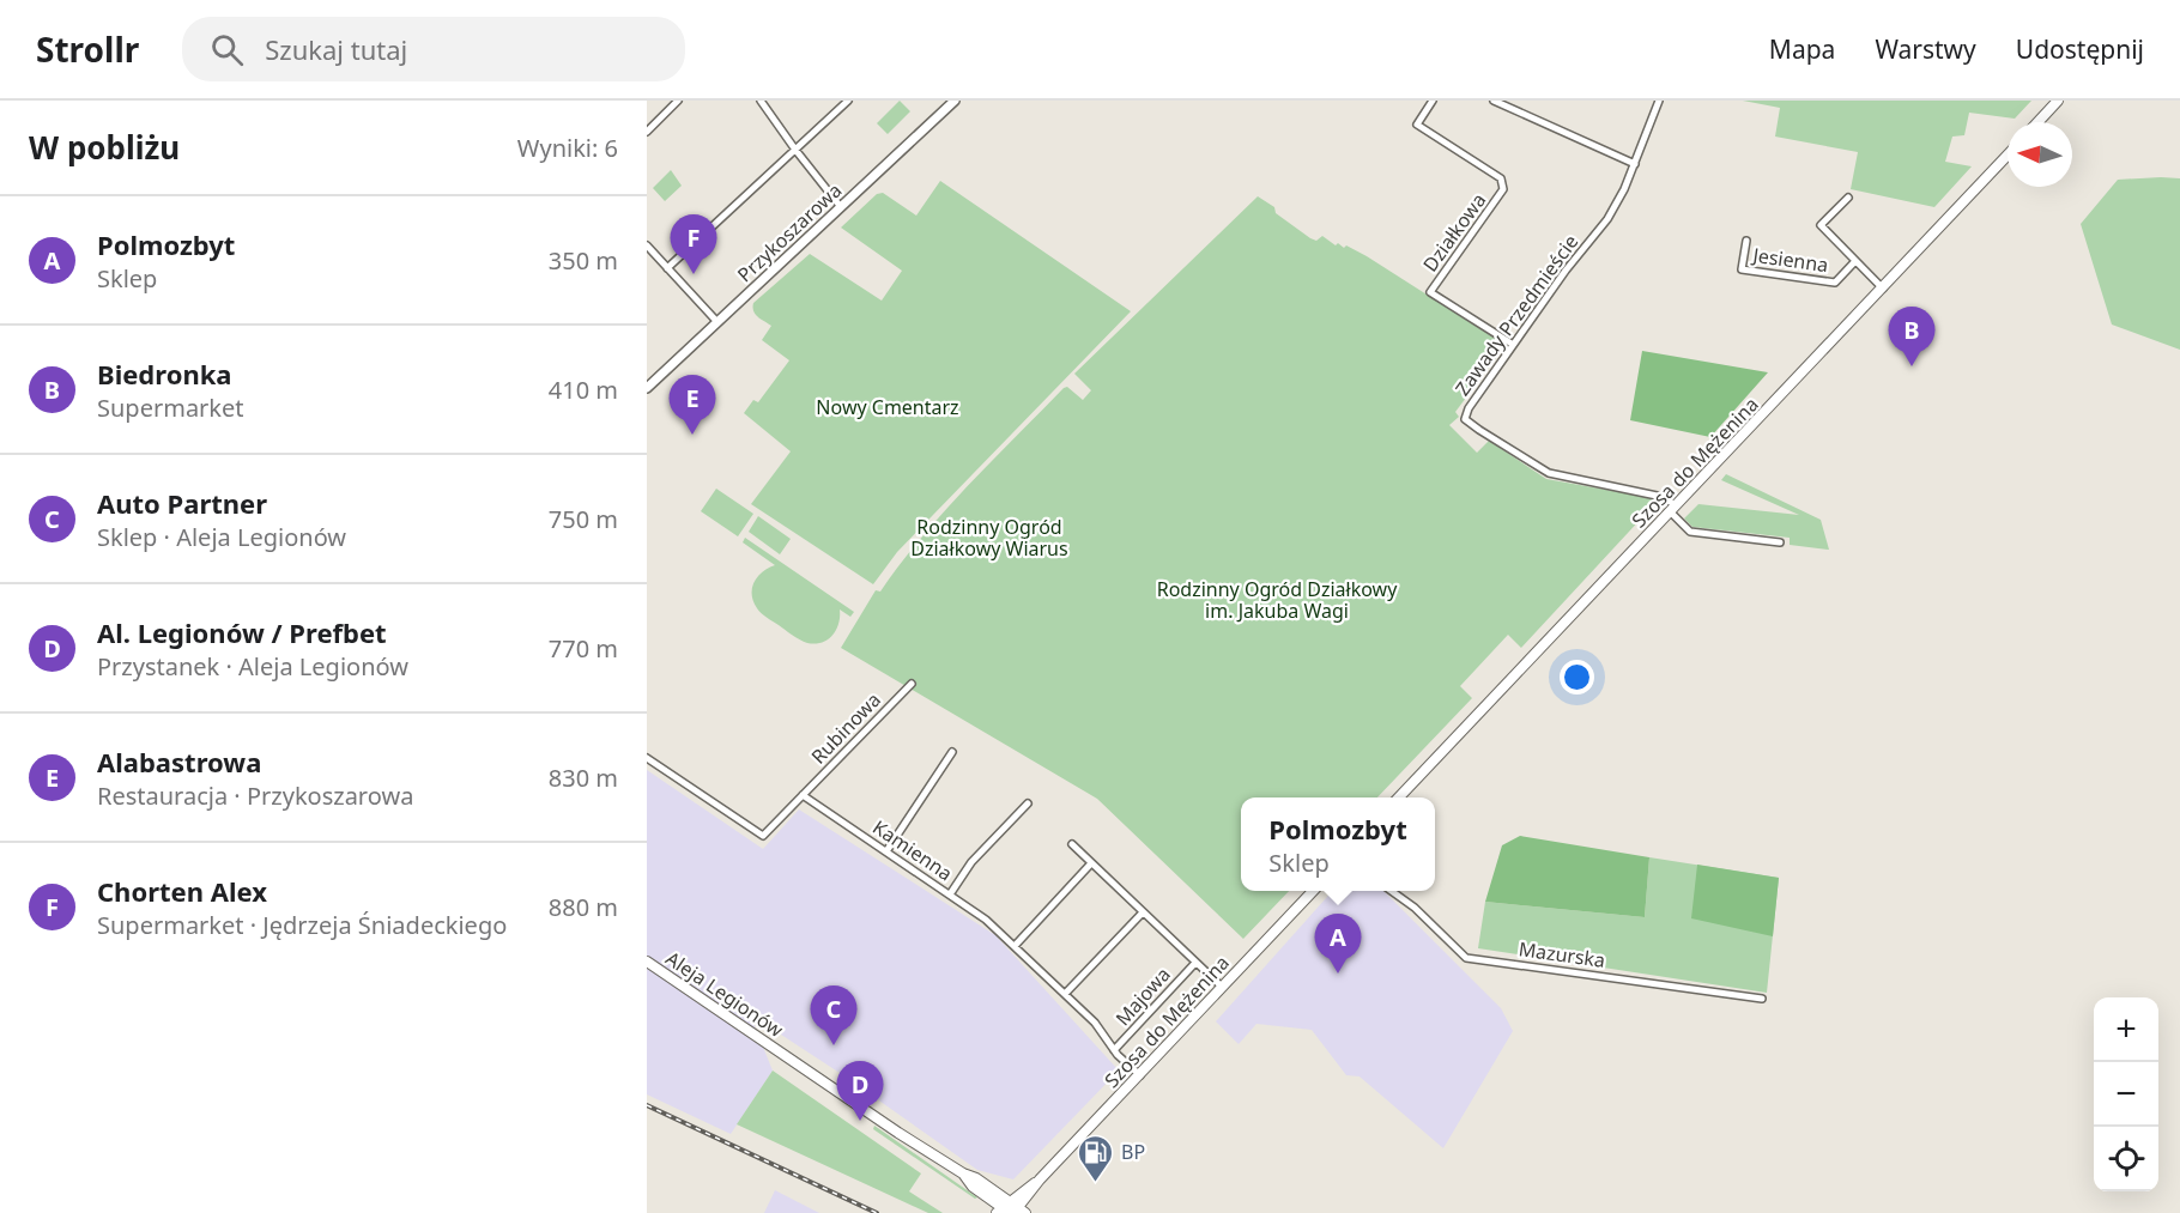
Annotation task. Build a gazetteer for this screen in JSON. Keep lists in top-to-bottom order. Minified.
{"streets":{"main road":["Szosa do Mężenina","Aleja Legionów"],"street":["Przykoszarowa","Działkowa","Jesienna","Zawady Przedmieście","Rubinowa","Kamienna","Mazurska","Majowa"]},"crossings":[["Działkowa","Zawady Przedmieście"],["Zawady Przedmieście","Szosa do Mężenina"],["Szosa do Mężenina","Kamienna"],["Szosa do Mężenina","Aleja Legionów"],["Szosa do Mężenina","Majowa"],["Rubinowa","Kamienna"],["Kamienna","Majowa"]],"parks":["Nowy Cmentarz","Rodzinny Ogród Działkowy Wiarus","Rodzinny Ogród Działkowy im. Jakuba Wagi"],"places":{"fuel station":["BP"]},"north":"left","page":{"header":"Strollr","search":"Szukaj tutaj","nav":["Mapa","Warstwy","Udostępnij"],"heading":["W pobliżu","Wyniki: 6"],"list":[{"mark":"A","name":"Polmozbyt","note":"Sklep","value":"350 m"},{"mark":"B","name":"Biedronka","note":"Supermarket","value":"410 m"},{"mark":"C","name":"Auto Partner","note":"Sklep · Aleja Legionów","value":"750 m"},{"mark":"D","name":"Al. Legionów / Prefbet","note":"Przystanek · Aleja Legionów","value":"770 m"},{"mark":"E","name":"Alabastrowa","note":"Restauracja · Przykoszarowa","value":"830 m"},{"mark":"F","name":"Chorten Alex","note":"Supermarket · Jędrzeja Śniadeckiego","value":"880 m"}],"pins":["F","B","E","A","C","D"],"popup":["Polmozbyt","Sklep"],"map_buttons":["+","−"]}}
